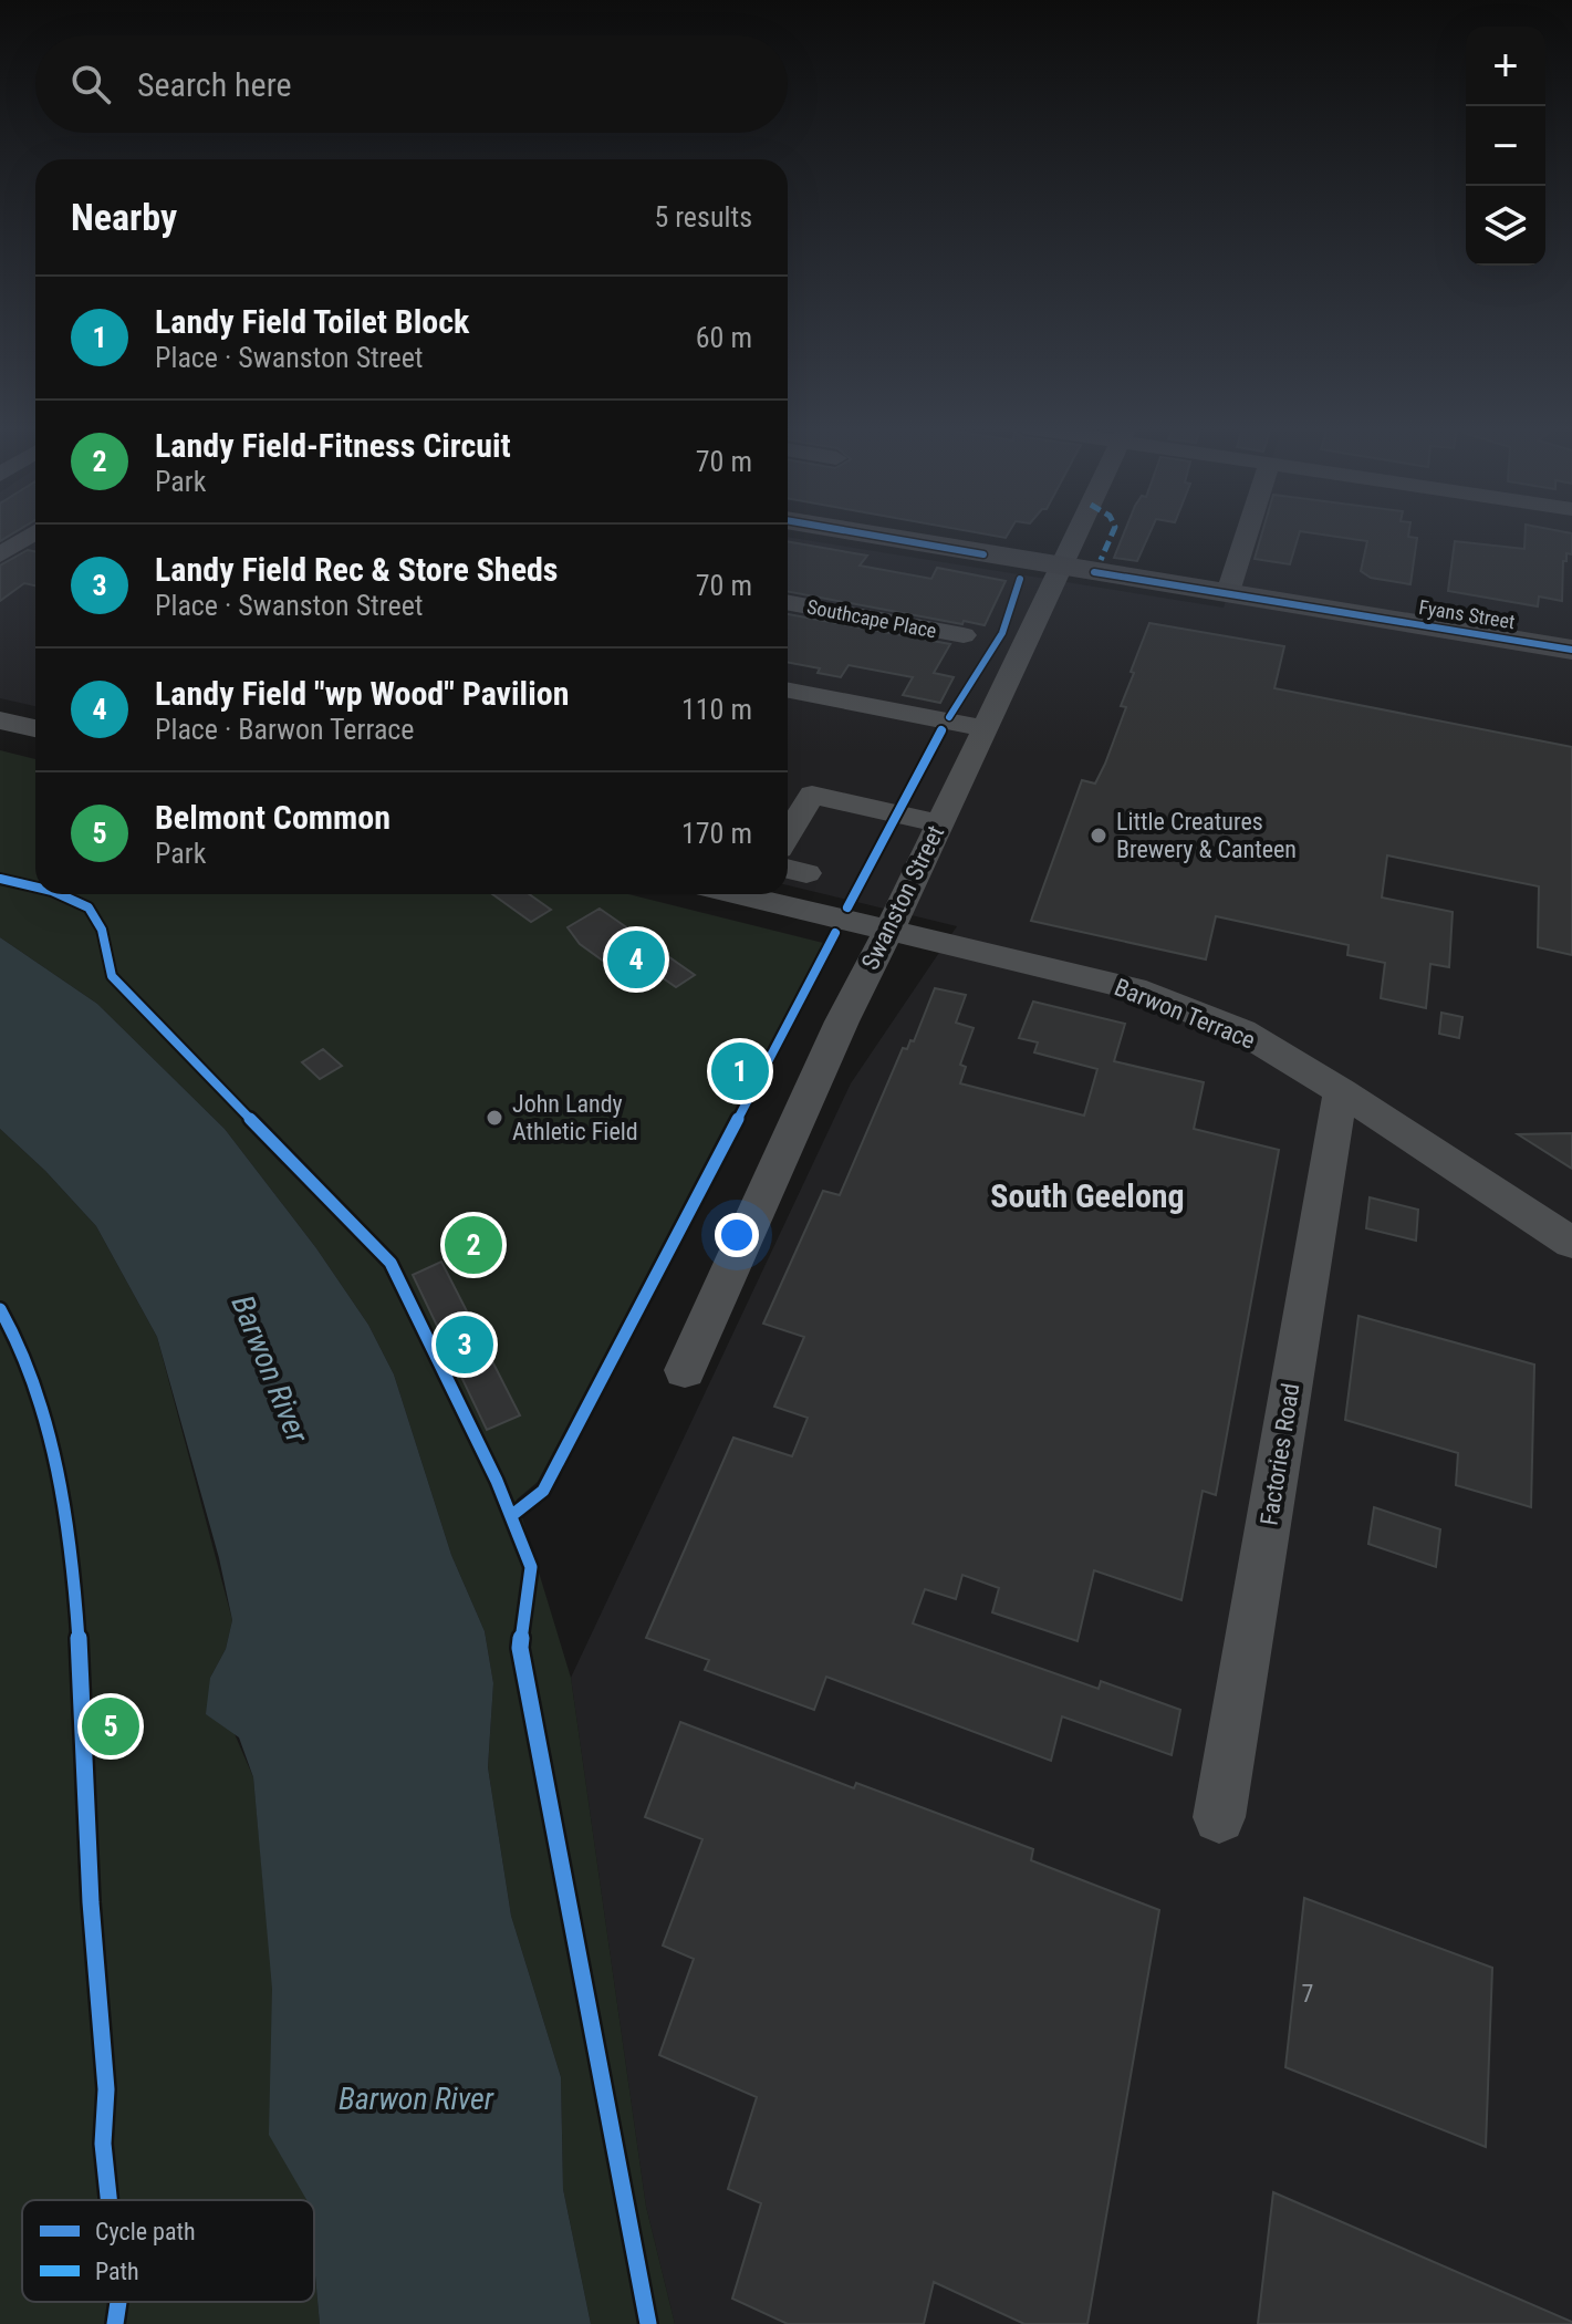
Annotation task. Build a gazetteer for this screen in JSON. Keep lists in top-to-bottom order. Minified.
{"streets":{"main road":["Fyans Street"],"street":["Southcape Place","Swanston Street","Barwon Terrace","Factories Road"]},"crossings":[["Fyans Street","Swanston Street"],["Swanston Street","Barwon Terrace"],["Barwon Terrace","Factories Road"]],"districts":["South Geelong"],"water":["Barwon River"],"places":["Little Creatures Brewery & Canteen","John Landy Athletic Field"],"house_numbers":["7"],"legend":["Cycle path","Path"],"page":{"map_buttons":["+","−"],"search":"Search here","heading":["Nearby","5 results"],"list":[{"mark":"1","name":"Landy Field Toilet Block","note":"Place · Swanston Street","value":"60 m"},{"mark":"2","name":"Landy Field-Fitness Circuit","note":"Park","value":"70 m"},{"mark":"3","name":"Landy Field Rec & Store Sheds","note":"Place · Swanston Street","value":"70 m"},{"mark":"4","name":"Landy Field \"wp Wood\" Pavilion","note":"Place · Barwon Terrace","value":"110 m"},{"mark":"5","name":"Belmont Common","note":"Park","value":"170 m"}],"pins":["4","1","2","3","5"]}}
